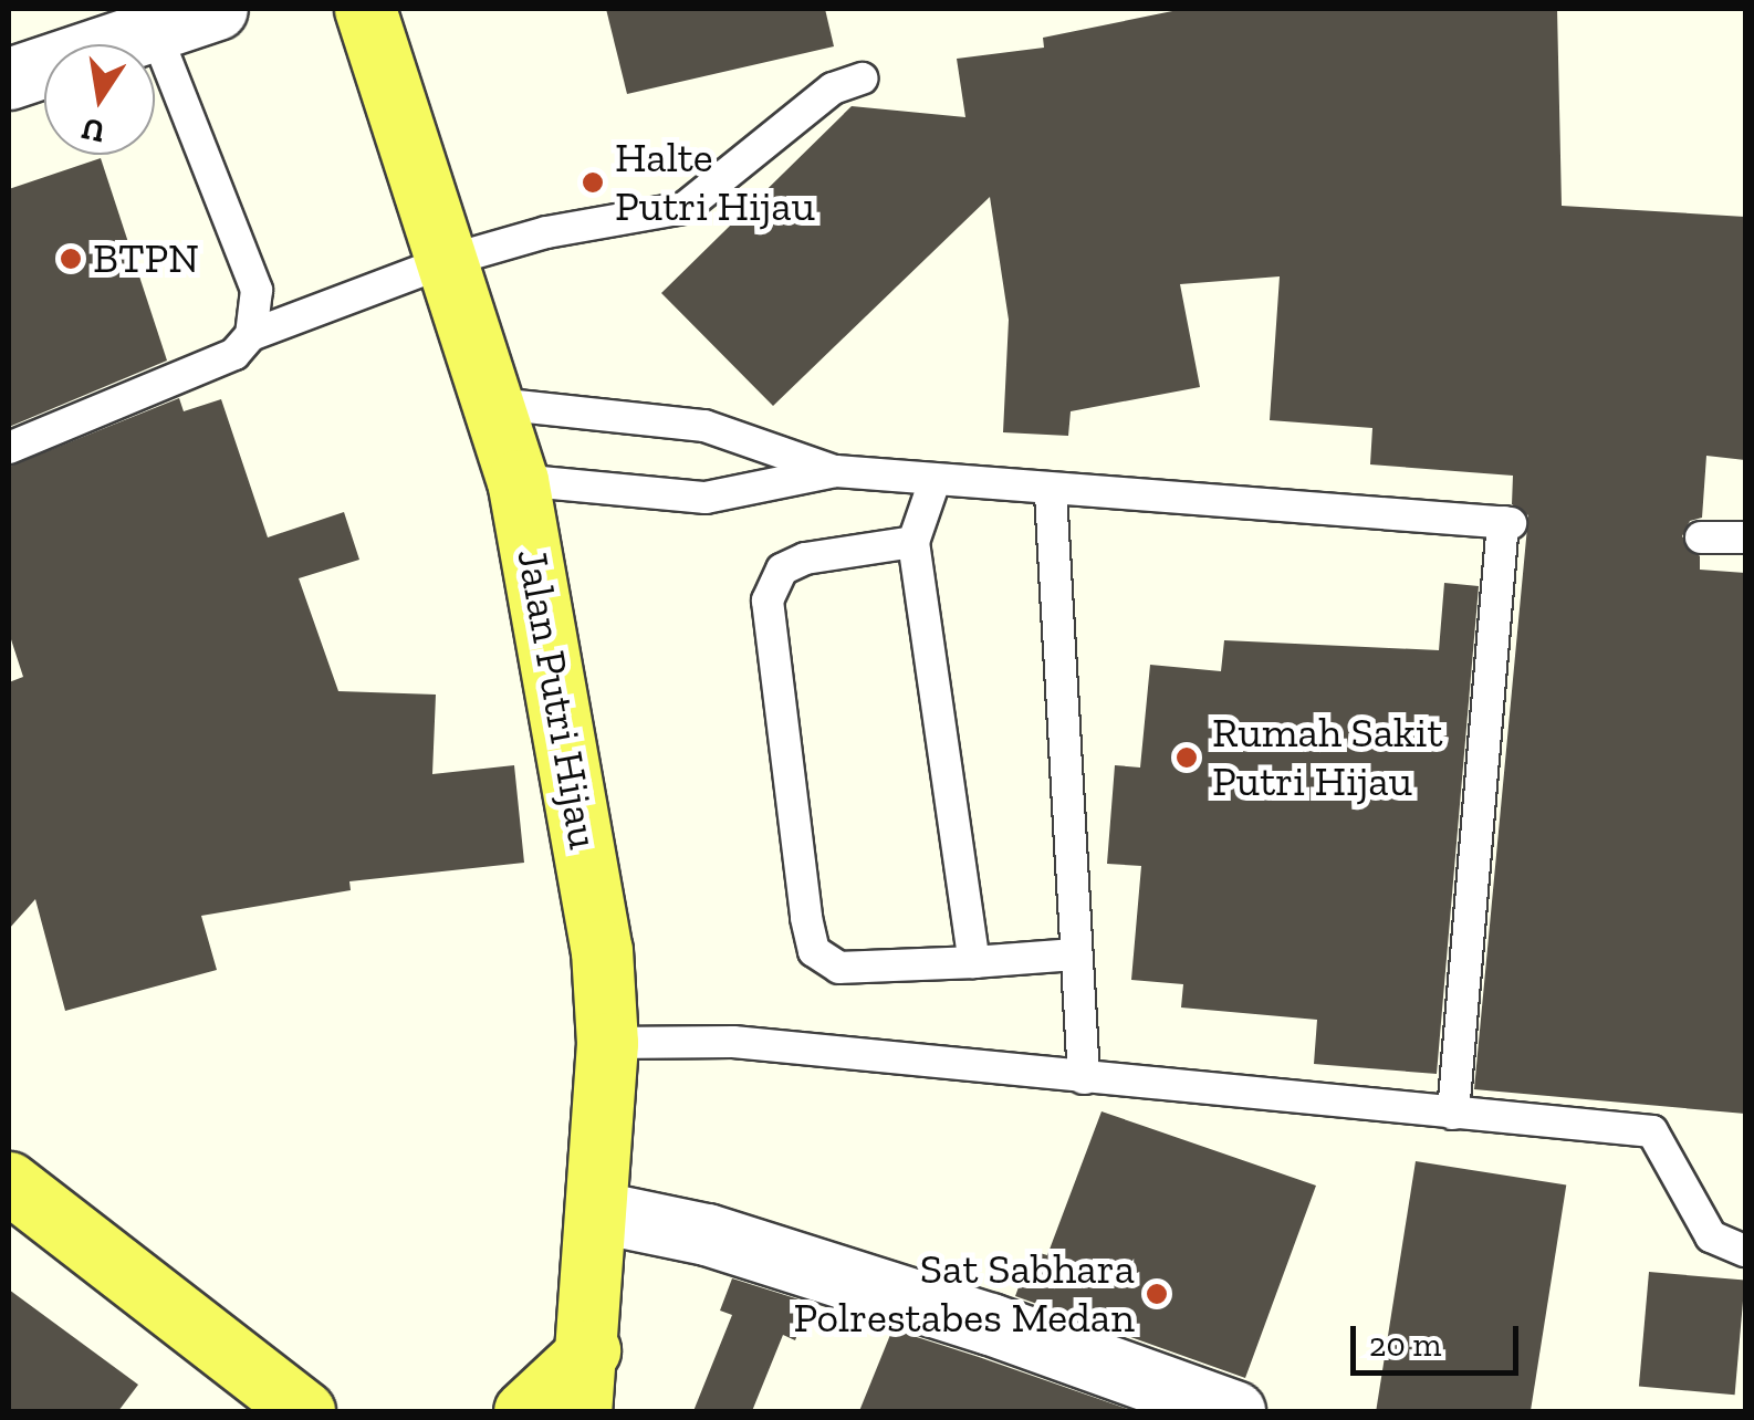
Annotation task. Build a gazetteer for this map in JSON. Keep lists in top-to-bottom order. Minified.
{"streets":{"main road":["Jalan Putri Hijau"]},"places":["Halte Putri Hijau","BTPN","Rumah Sakit Putri Hijau","Sat Sabhara Polrestabes Medan"],"scale_bar":"20 m","north":"bottom"}
